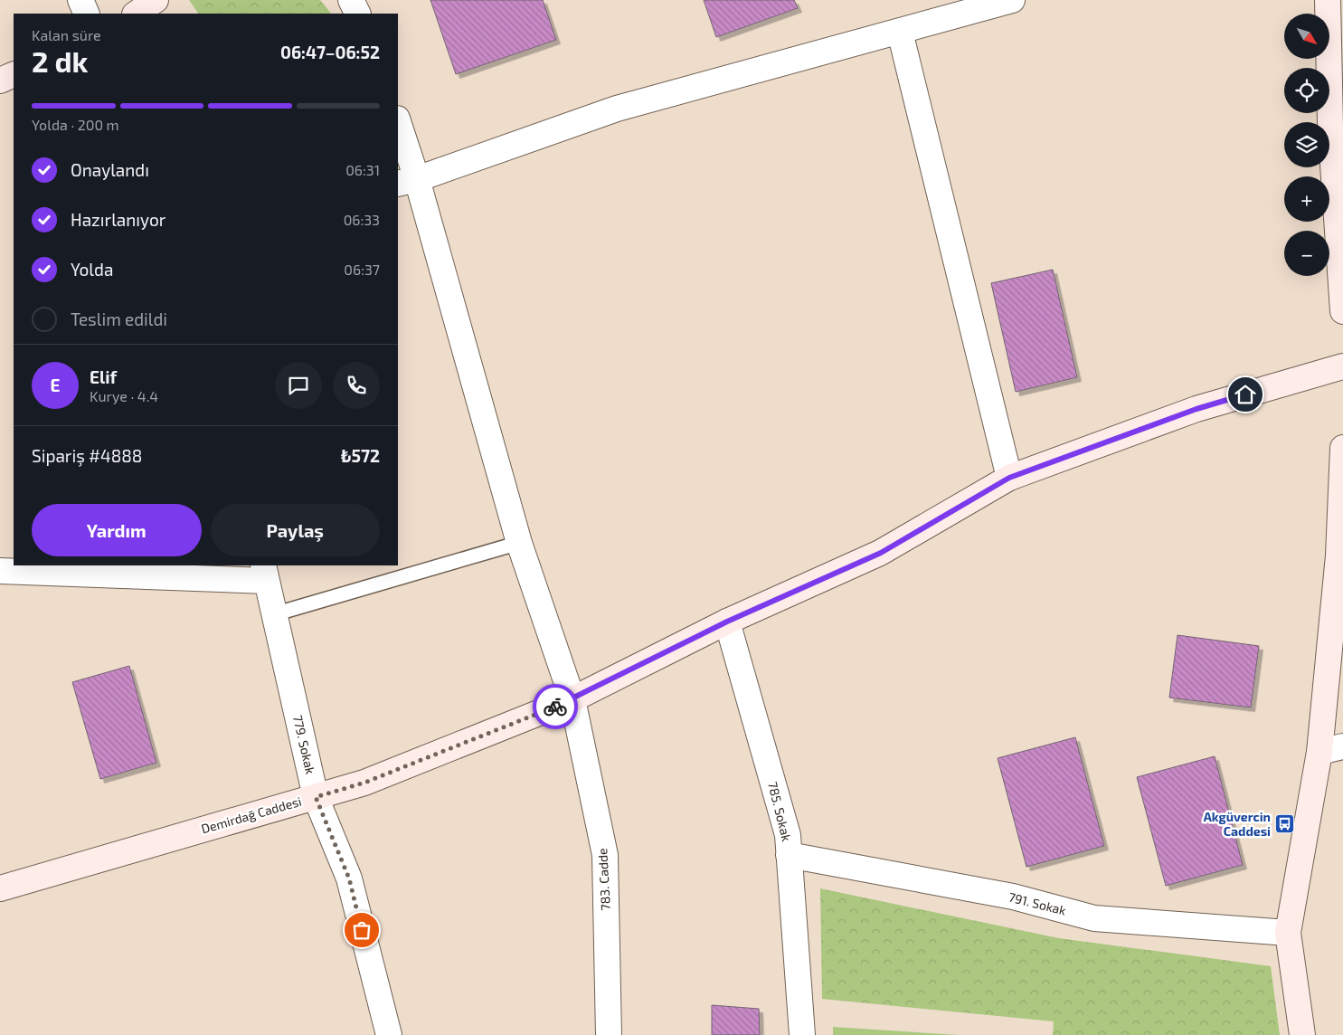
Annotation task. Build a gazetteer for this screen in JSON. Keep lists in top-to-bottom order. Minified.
{"streets":{"street":["779. Sokak","785. Sokak","Demirdağ Caddesi","783. Cadde","791. Sokak"]},"crossings":[["779. Sokak","Demirdağ Caddesi"],["785. Sokak","Demirdağ Caddesi"],["785. Sokak","791. Sokak"],["Demirdağ Caddesi","783. Cadde"]],"places":{"bus stop":["Akgüvercin Caddesi"]},"north":"bottom right","page":{"map_buttons":["+","−"],"heading":["2 dk","Kalan süre","06:47–06:52"],"panel":["Elif","Kurye · 4.4","Sipariş #4888","₺572"],"bar":"Yolda · 200 m","list":[["Onaylandı","06:31"],["Hazırlanıyor","06:33"],["Yolda","06:37"],"Teslim edildi"],"round":"E","buttons":["Yardım","Paylaş"]}}
